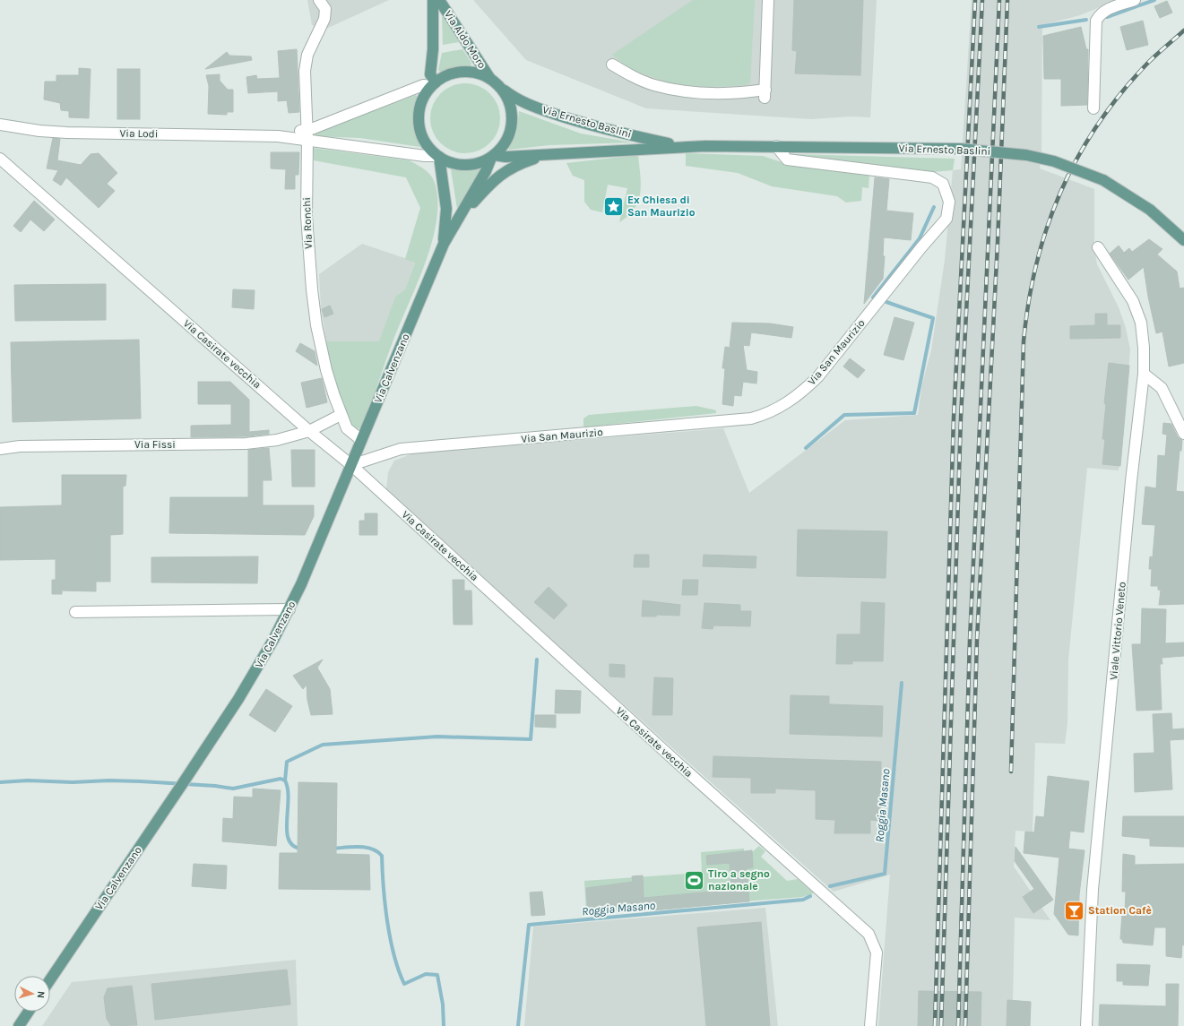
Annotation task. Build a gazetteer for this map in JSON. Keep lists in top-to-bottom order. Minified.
{"streets":{"main road":["Via Aldo Moro","Via Ernesto Baslini","Via Calvenzano"],"street":["Via Lodi","Via Ronchi","Via San Maurizio","Via Casirate vecchia","Via Fissi","Viale Vittorio Veneto"]},"crossings":[["Via Aldo Moro","Via Ernesto Baslini"],["Via Aldo Moro","Via Lodi"],["Via Aldo Moro","Via Calvenzano"],["Via Ernesto Baslini","Via Lodi"],["Via Ernesto Baslini","Via San Maurizio"],["Via Ernesto Baslini","Via Calvenzano"],["Via Lodi","Via Ronchi"],["Via Lodi","Via Calvenzano"],["Via Ronchi","Via Calvenzano"],["Via Ronchi","Via Fissi"],["Via San Maurizio","Via Casirate vecchia"],["Via San Maurizio","Via Calvenzano"],["Via Casirate vecchia","Via Calvenzano"],["Via Casirate vecchia","Via Fissi"]],"water":["Roggia Masano"],"places":{"place":["Ex Chiesa di San Maurizio"],"sports":["Tiro a segno nazionale"],"bar":["Station Cafè"]},"north":"right"}
